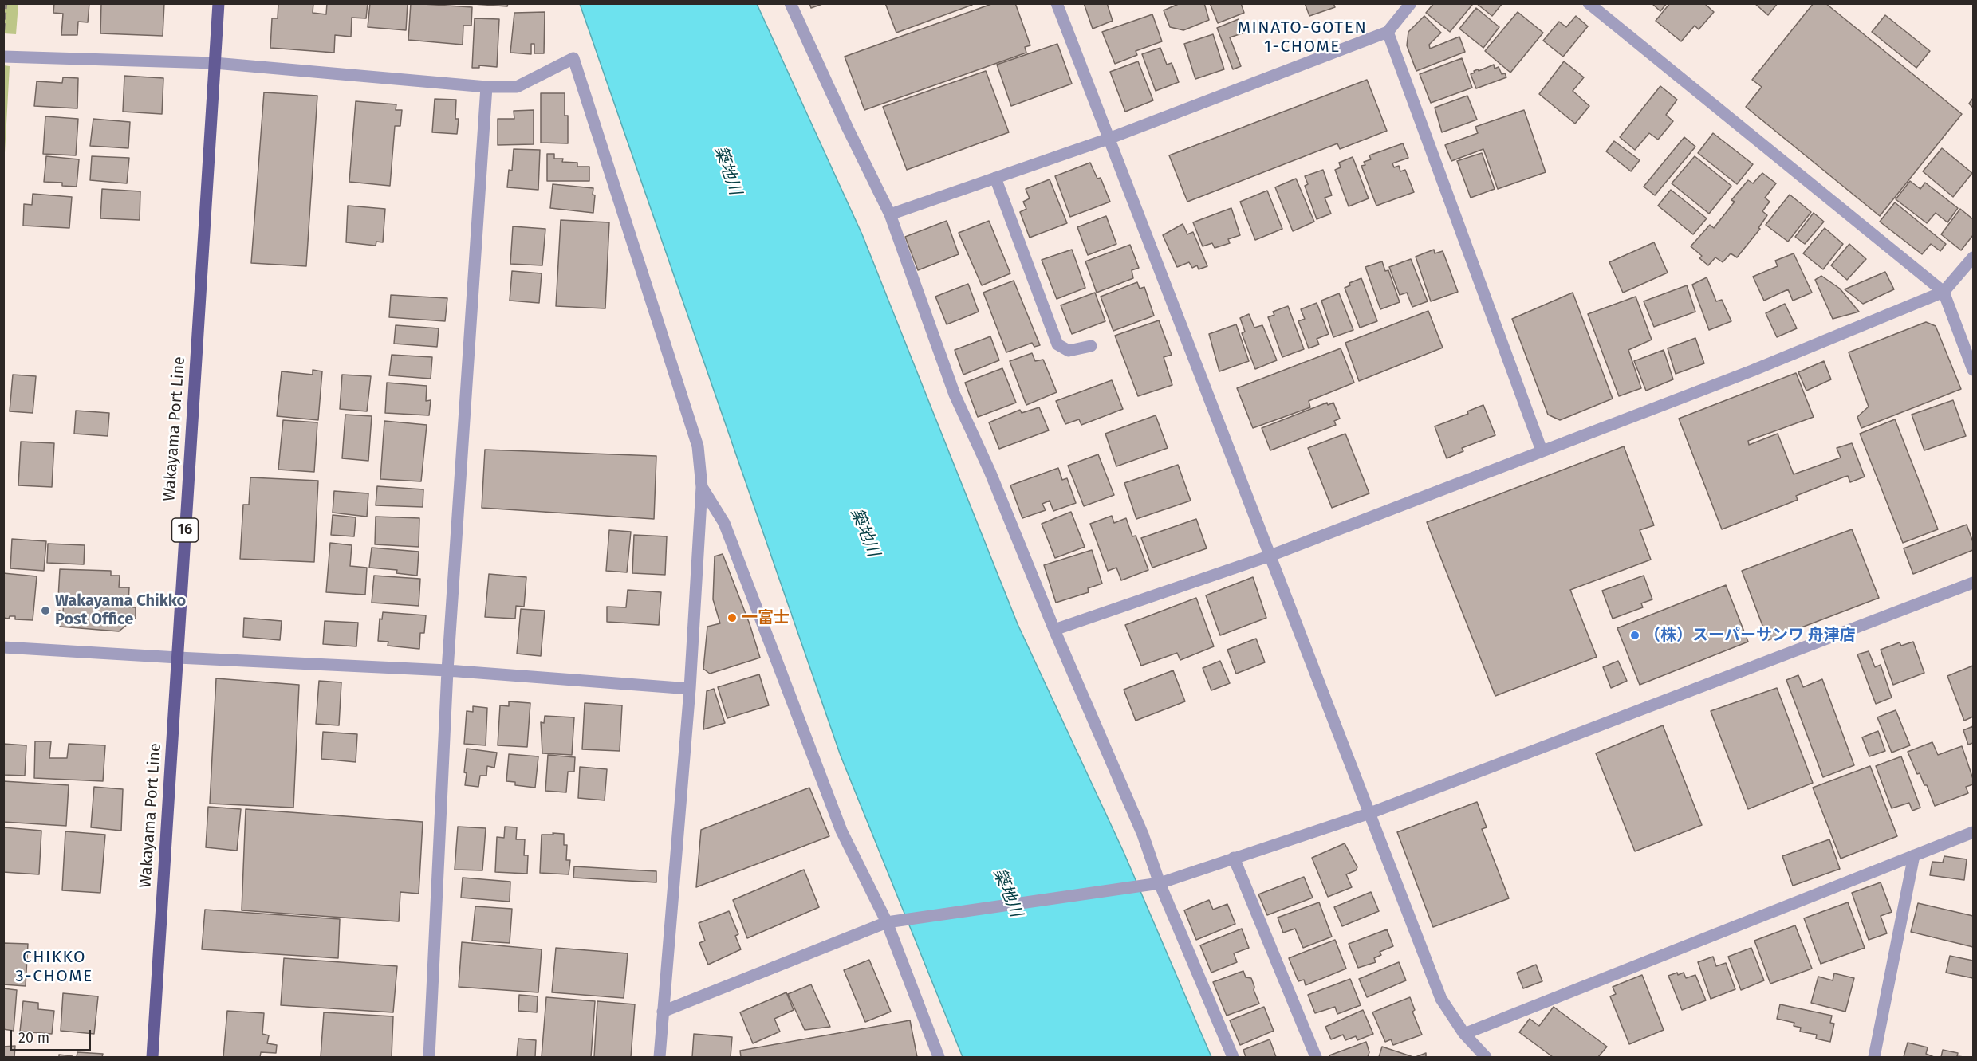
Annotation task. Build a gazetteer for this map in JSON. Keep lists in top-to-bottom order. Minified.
{"streets":{"main road":["Wakayama Port Line","16"]},"districts":["MINATO-GOTEN 1-CHOME","CHIKKO 3-CHOME"],"water":["築地川"],"places":["Wakayama Chikko Post Office","一富士","（株）スーパーサンワ 舟津店"],"scale_bar":"20 m"}
